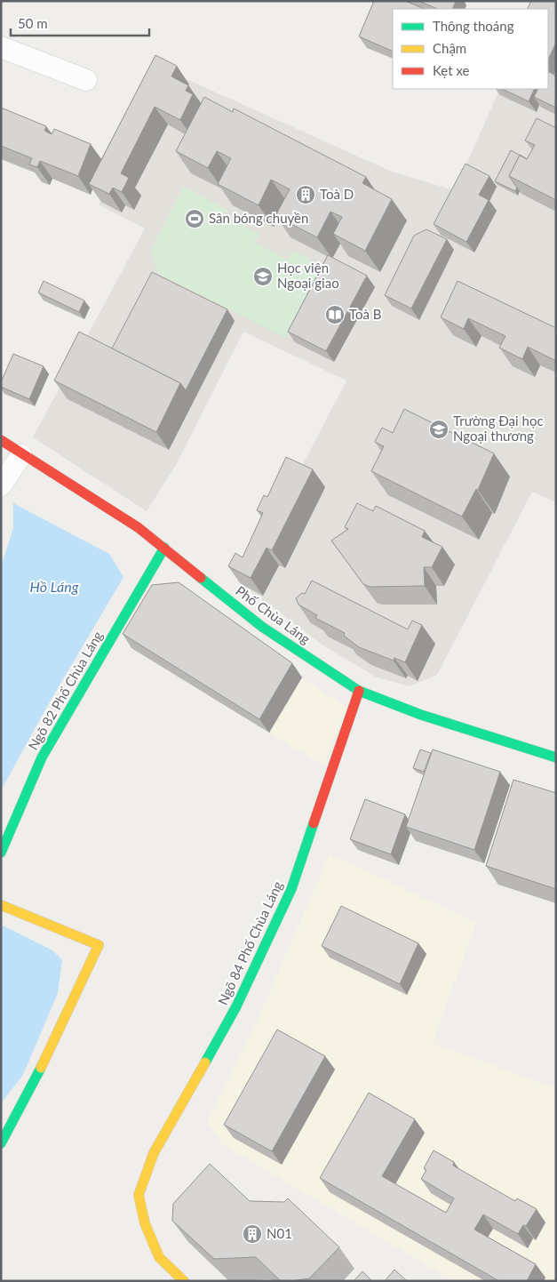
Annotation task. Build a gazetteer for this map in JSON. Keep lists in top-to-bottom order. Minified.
{"streets":{"street":["Phố Chùa Láng","Ngõ 82 Phố Chùa Láng","Ngõ 84 Phố Chùa Láng"]},"crossings":[["Phố Chùa Láng","Ngõ 82 Phố Chùa Láng"],["Phố Chùa Láng","Ngõ 84 Phố Chùa Láng"]],"water":["Hồ Láng"],"places":{"building":["Toà D","N01"],"sports":["Sân bóng chuyền"],"school or university":["Học viện Ngoại giao","Trường Đại học Ngoại thương"],"library":["Toà B"]},"legend":["Thông thoáng","Chậm","Kẹt xe"],"scale_bar":"50 m"}
